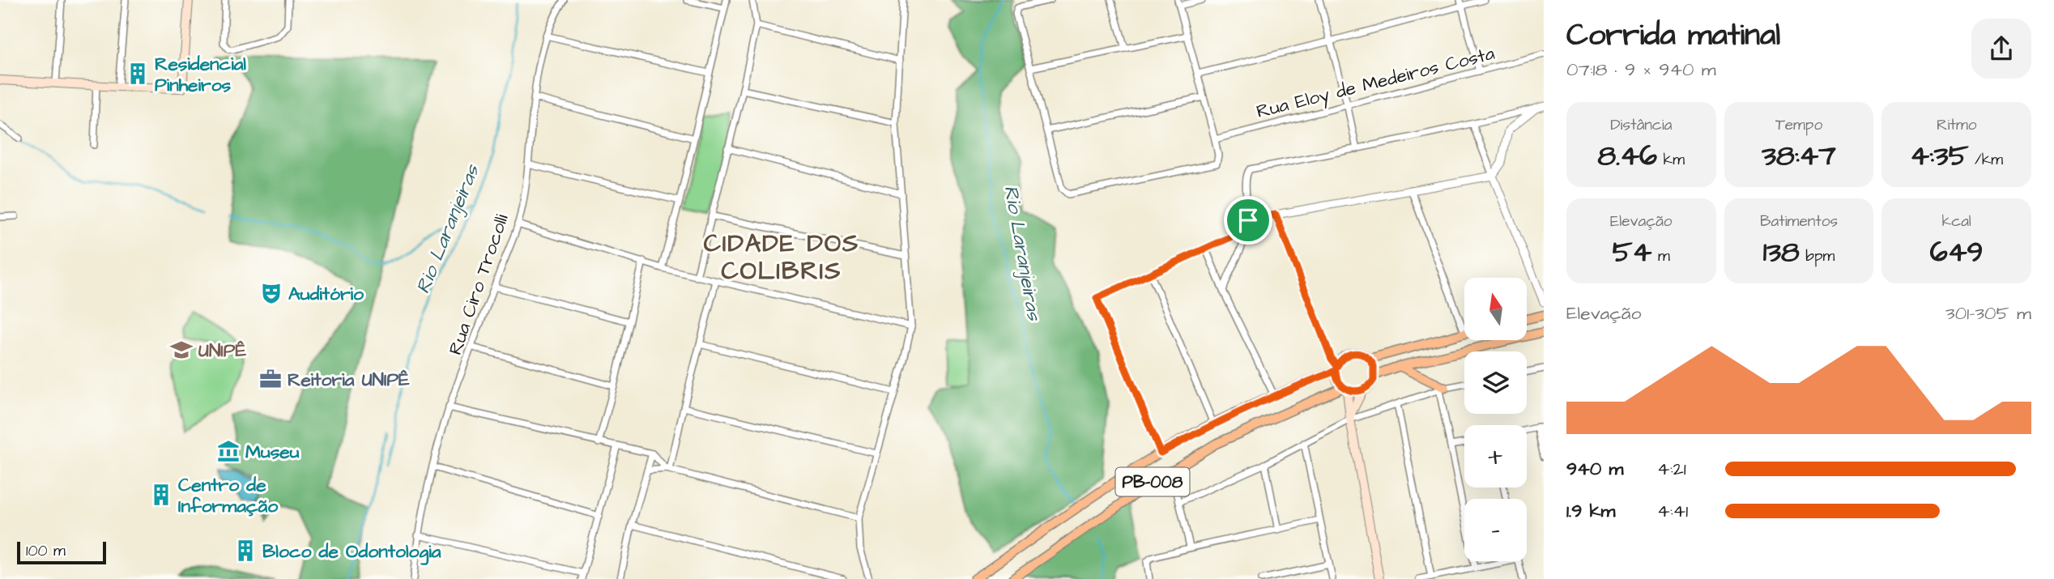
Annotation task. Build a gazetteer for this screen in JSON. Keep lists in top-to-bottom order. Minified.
{"streets":{"main road":["PB-008"],"street":["Rua Eloy de Medeiros Costa","Rua Ciro Trocolli"]},"districts":["CIDADE DOS COLIBRIS"],"water":["Rio Laranjeiras"],"places":{"building":["Residencial Pinheiros","Centro de Informação","Bloco de Odontologia"],"theatre":["Auditório"],"school or university":["UNIPÊ"],"office":["Reitoria UNIPÊ"],"museum":["Museu"]},"scale_bar":"100 m","north":"top","page":{"heading":["Corrida matinal","07:18 · 9 × 940 m"],"stats":[["Distância","8.46 km"],["Tempo","38:47"],["Ritmo","4:35 /km"],["Elevação","54 m"],["Batimentos","138 bpm"],["kcal","649"]],"map_buttons":["+","−"],"chart":["Elevação","301–305 m"],"list":[{"name":"940 m","note":"4:21"},{"name":"1.9 km","note":"4:41"}],"scale":"100 m"}}
